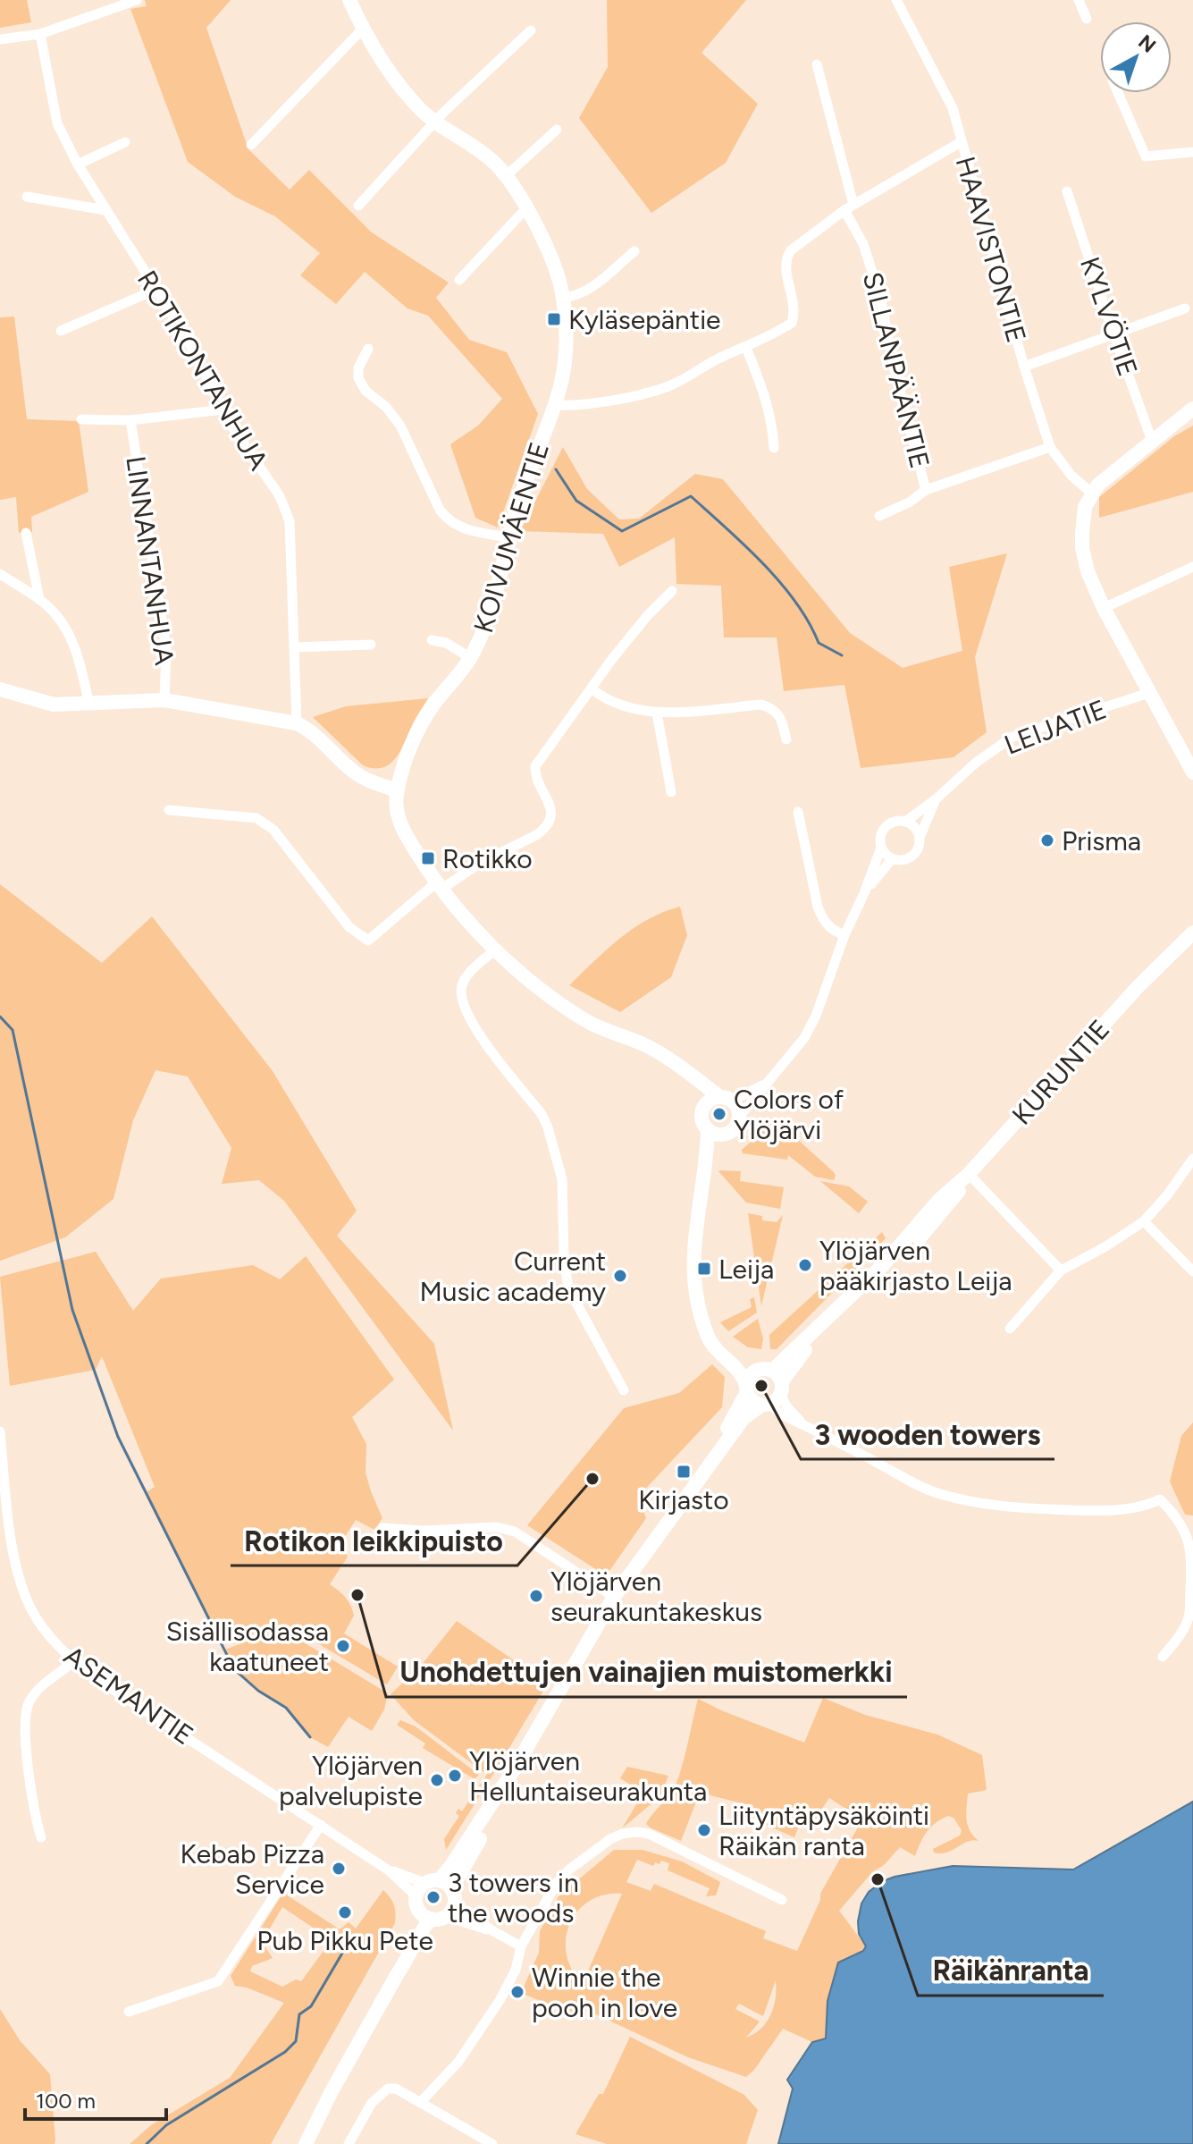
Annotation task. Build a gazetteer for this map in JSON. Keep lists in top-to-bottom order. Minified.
{"streets":{"street":["HAAVISTONTIE","KYLVÖTIE","ROTIKONTANHUA","SILLANPÄÄNTIE","KOIVUMÄENTIE","LINNANTANHUA","LEIJATIE","KURUNTIE","ASEMANTIE"]},"crossings":[["HAAVISTONTIE","SILLANPÄÄNTIE"],["KOIVUMÄENTIE","LEIJATIE"],["KURUNTIE","ASEMANTIE"]],"places":{"transit":["Kyläsepäntie","Rotikko","Leija","Kirjasto"],"other":["Prisma","Colors of Ylöjärvi","Ylöjärven pääkirjasto Leija","Current Music academy","3 wooden towers","Rotikon leikkipuisto","Unohdettujen vainajien muistomerkki","Ylöjärven seurakuntakeskus","Sisällisodassa kaatuneet","Ylöjärven Helluntaiseurakunta","Ylöjärven palvelupiste","Liityntäpysäköinti Räikän ranta","Kebab Pizza Service","Räikänranta","3 towers in the woods","Pub Pikku Pete","Winnie the pooh in love"]},"scale_bar":"100 m","north":"top right"}
